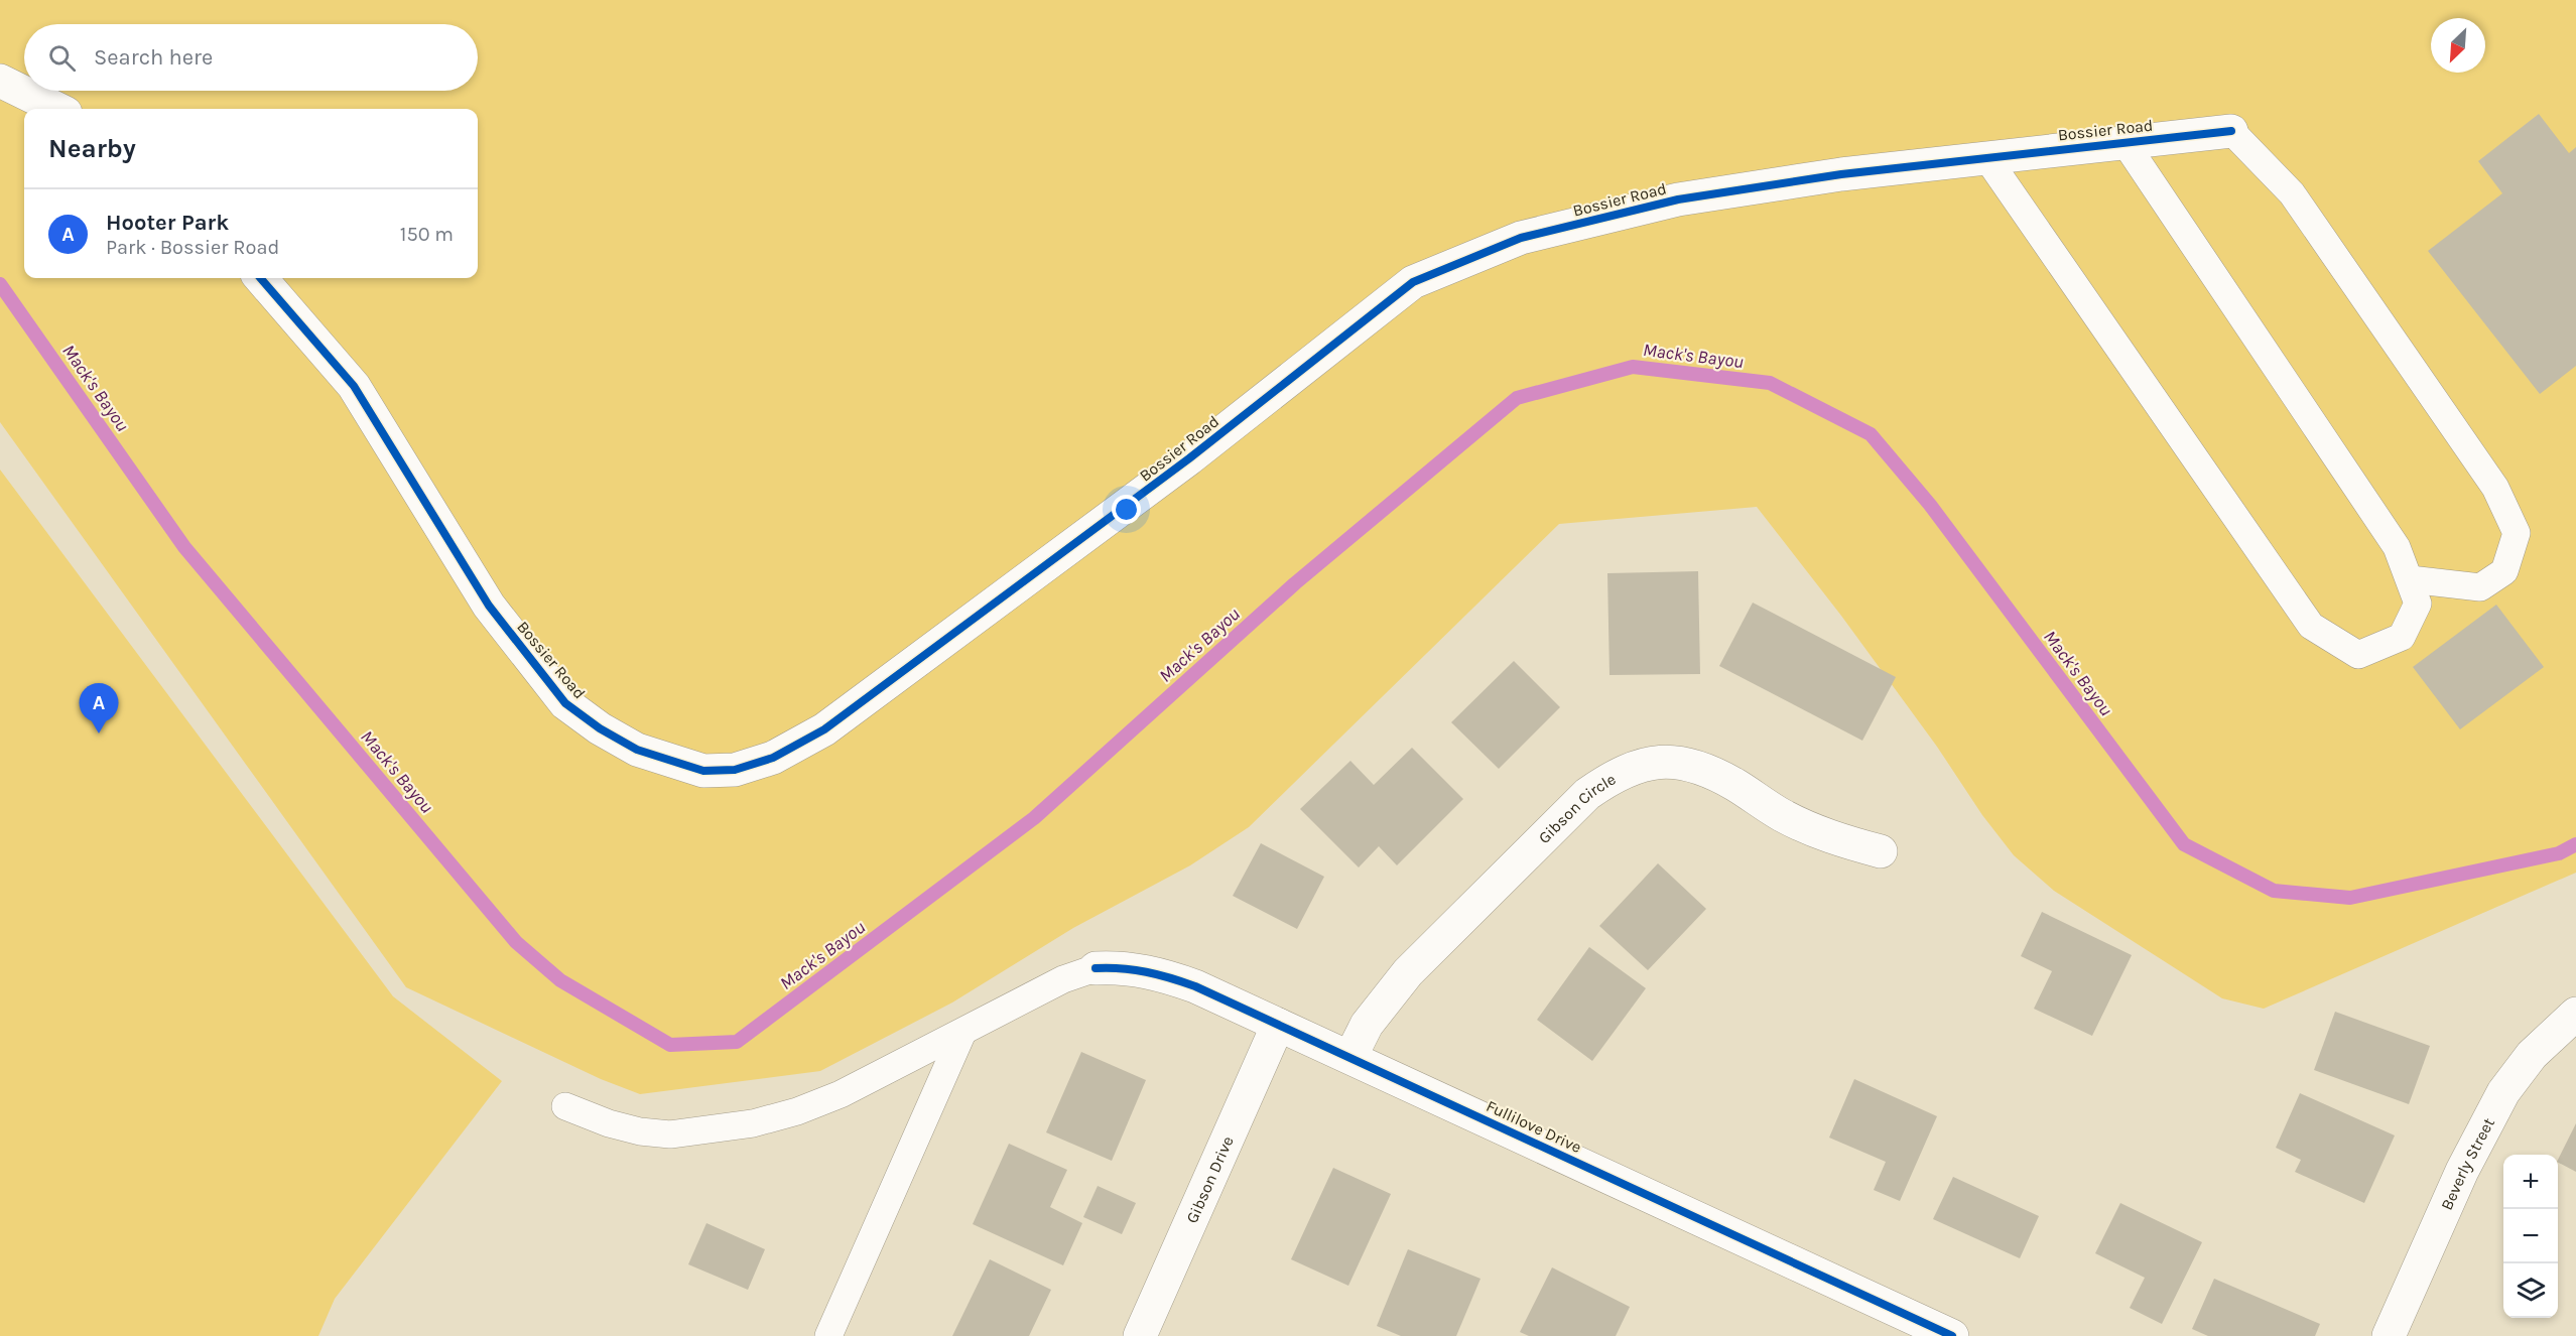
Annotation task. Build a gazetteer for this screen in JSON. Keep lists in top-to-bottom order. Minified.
{"streets":{"street":["Bossier Road","Gibson Circle","Fullilove Drive","Beverly Street","Gibson Drive"]},"crossings":[["Gibson Circle","Fullilove Drive"],["Fullilove Drive","Gibson Drive"]],"water":["Mack's Bayou"],"north":"bottom left","page":{"search":"Search here","heading":"Nearby","list":[{"mark":"A","name":"Hooter Park","note":"Park · Bossier Road","value":"150 m"}],"pins":"A","map_buttons":["+","−"]}}
